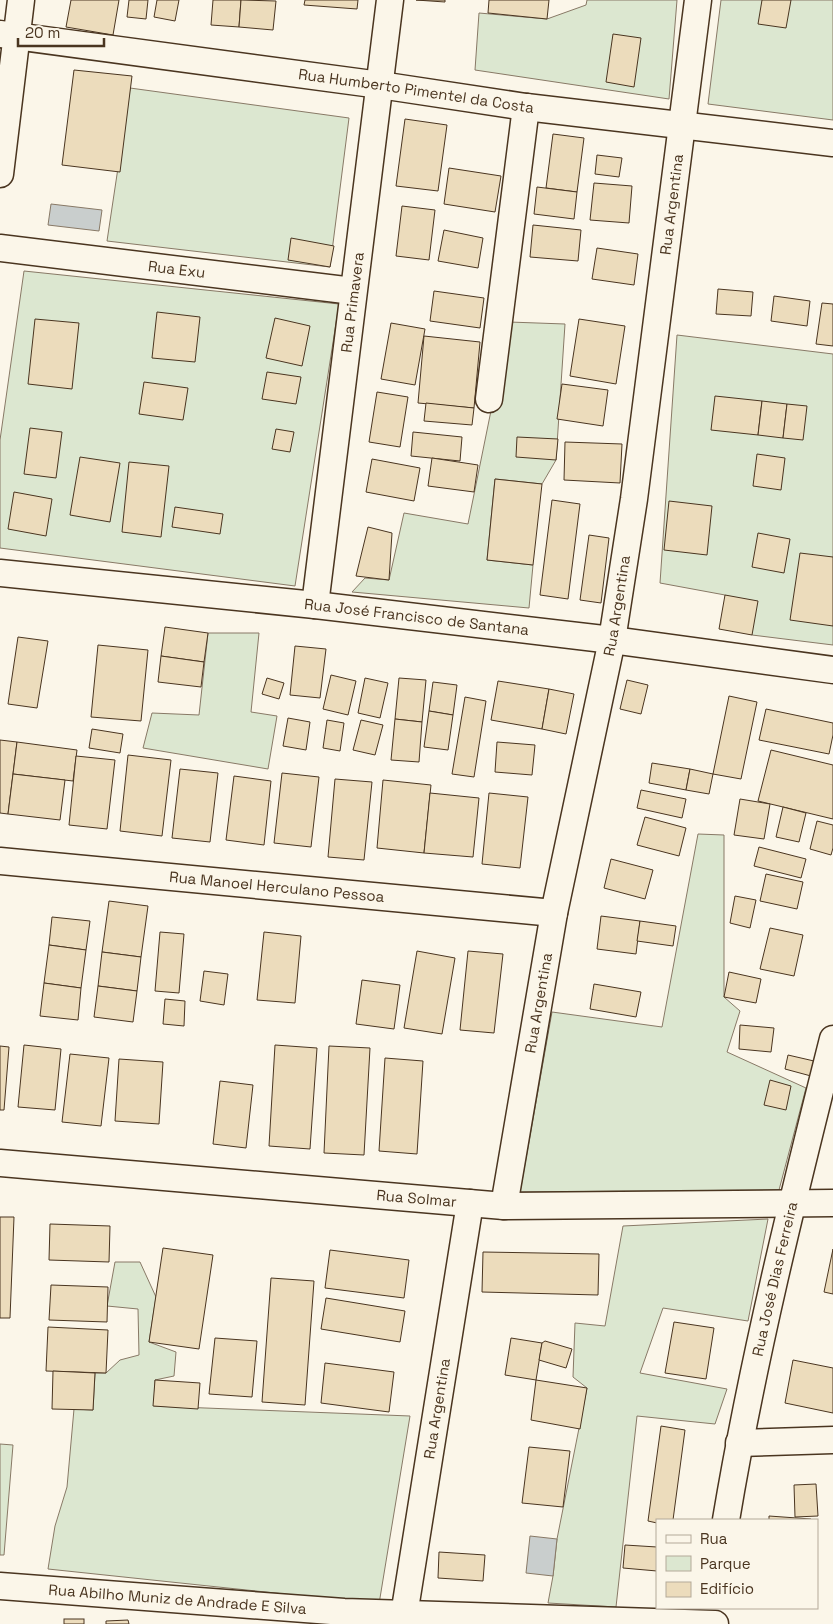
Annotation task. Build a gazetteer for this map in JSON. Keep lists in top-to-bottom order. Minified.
{"streets":{"street":["Rua Humberto Pimentel da Costa","Rua Argentina","Rua Exu","Rua Primavera","Rua José Francisco de Santana","Rua Manoel Herculano Pessoa","Rua Solmar","Rua José Dias Ferreira","Rua Abilho Muniz de Andrade E Silva"]},"crossings":[["Rua Humberto Pimentel da Costa","Rua Argentina"],["Rua Humberto Pimentel da Costa","Rua Primavera"],["Rua Argentina","Rua José Francisco de Santana"],["Rua Argentina","Rua Manoel Herculano Pessoa"],["Rua Argentina","Rua Solmar"],["Rua Argentina","Rua Abilho Muniz de Andrade E Silva"],["Rua Exu","Rua Primavera"],["Rua Primavera","Rua José Francisco de Santana"],["Rua Solmar","Rua José Dias Ferreira"]],"legend":["Rua","Parque","Edifício"],"scale_bar":"20 m"}
